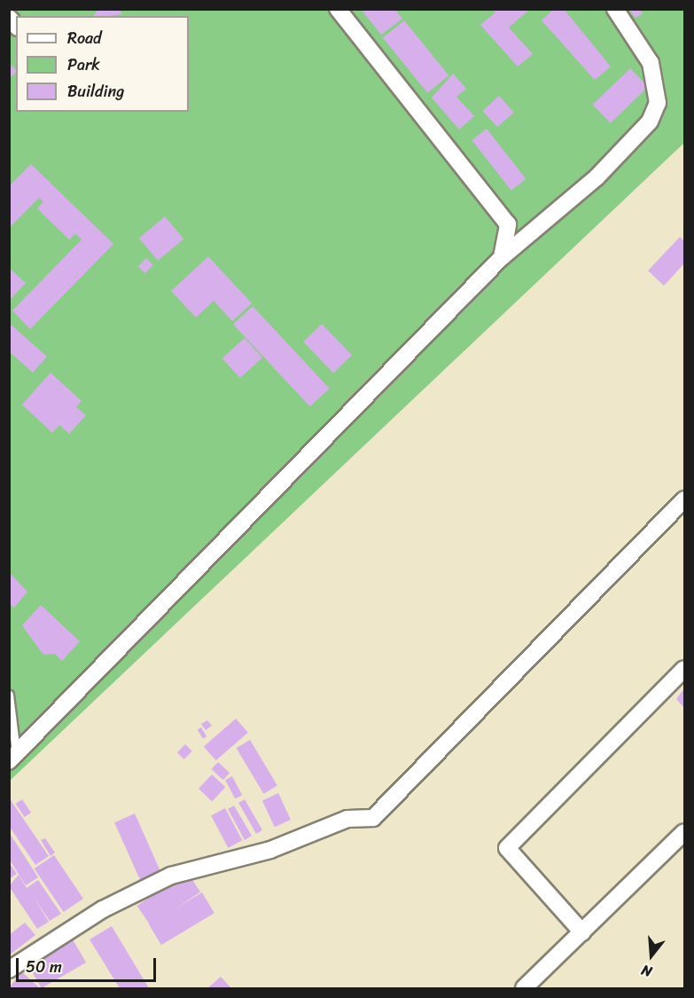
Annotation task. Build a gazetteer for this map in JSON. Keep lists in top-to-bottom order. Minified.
{"legend":["Road","Park","Building"],"scale_bar":"50 m","north":"bottom"}
